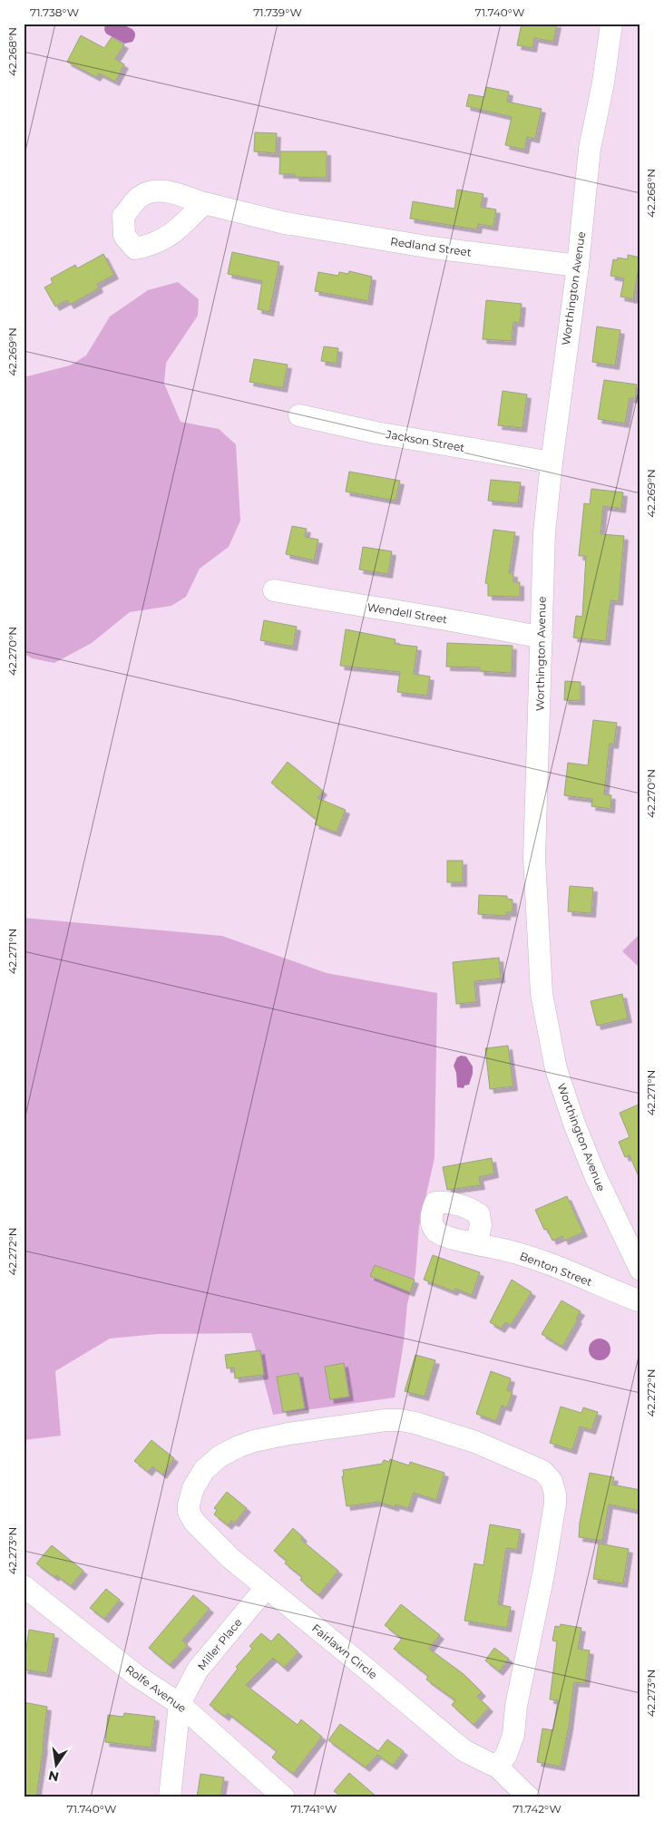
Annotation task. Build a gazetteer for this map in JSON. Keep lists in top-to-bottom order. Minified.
{"streets":{"street":["Redland Street","Worthington Avenue","Jackson Street","Wendell Street","Benton Street","Miller Place","Fairlawn Circle","Rolfe Avenue"]},"crossings":[["Redland Street","Worthington Avenue"],["Worthington Avenue","Jackson Street"],["Worthington Avenue","Wendell Street"],["Miller Place","Fairlawn Circle"],["Miller Place","Rolfe Avenue"]],"north":"bottom","coordinates":["71.738°W","71.739°W","71.740°W","42.268°N","42.269°N","42.270°N","42.271°N","42.272°N","42.273°N","71.741°W","71.742°W"]}
